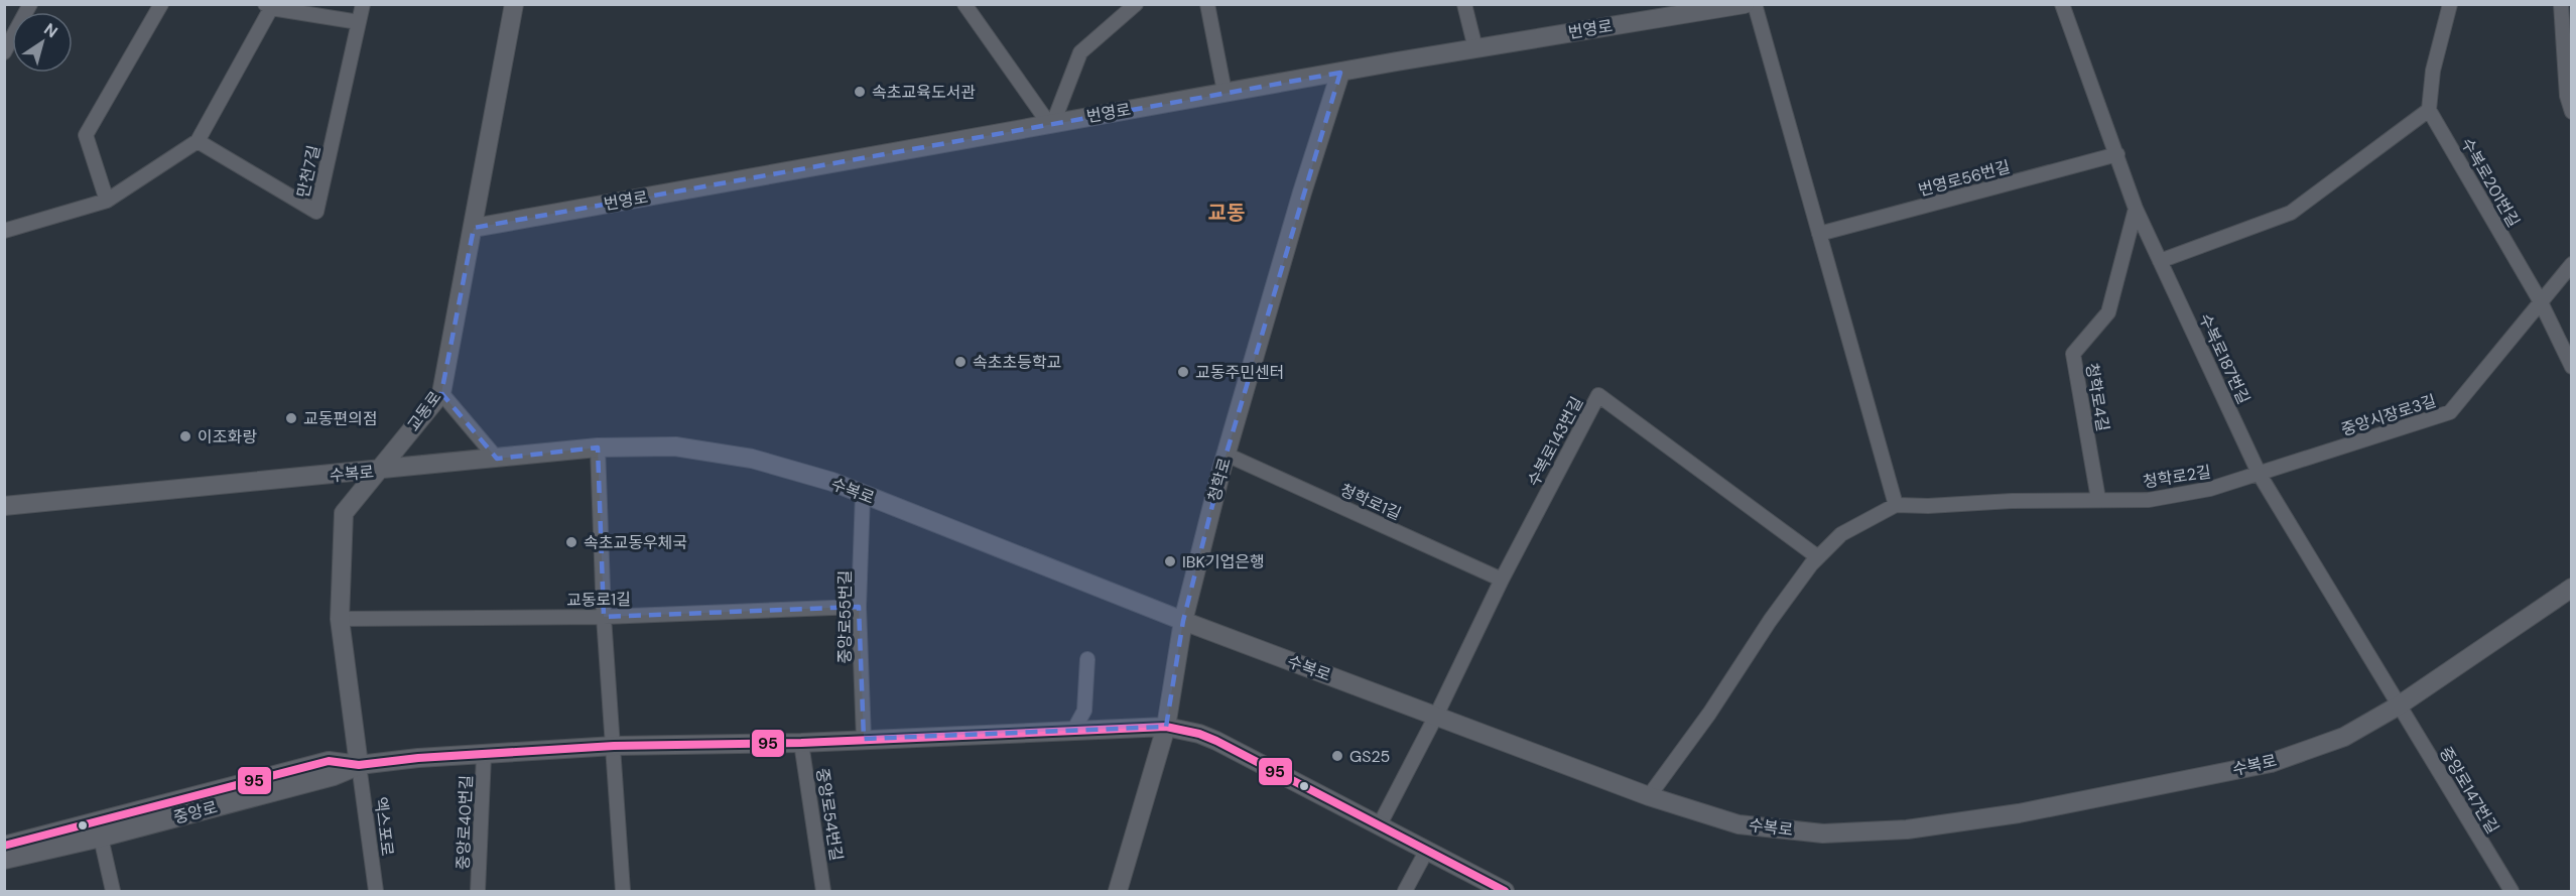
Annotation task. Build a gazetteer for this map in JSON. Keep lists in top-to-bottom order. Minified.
{"streets":{"street":["번영로","만천7길","번영로56번길","수복로201번길","수복로187번길","청학로4길","교동로","중앙시장로3길","수복로143번길","수복로","청학로2길","청학로","청학로1길","교동로1길","중앙로55번길","중앙로147번길","중앙로","중앙로54번길","중앙로40번길","엑스포로"]},"crossings":[["번영로","교동로"],["번영로","청학로"],["번영로56번길","수복로187번길"],["수복로201번길","중앙시장로3길"],["수복로187번길","청학로4길"],["수복로187번길","중앙시장로3길"],["수복로187번길","수복로"],["수복로187번길","청학로2길"],["수복로187번길","중앙로147번길"],["청학로4길","청학로2길"],["교동로","수복로"],["교동로","교동로1길"],["교동로","중앙로"],["교동로","엑스포로"],["중앙시장로3길","청학로2길"],["수복로143번길","수복로"],["수복로143번길","청학로1길"],["수복로143번길","중앙로"],["수복로","청학로"],["수복로","중앙로55번길"],["수복로","중앙로147번길"],["청학로","청학로1길"],["청학로","중앙로"],["교동로1길","중앙로55번길"],["중앙로55번길","중앙로"],["중앙로","중앙로54번길"],["중앙로","중앙로40번길"],["중앙로","엑스포로"]],"districts":["교동"],"places":["속초교육도서관","속초초등학교","교동주민센터","교동편의점","이조화랑","속초교동우체국","IBK기업은행","GS25"],"lines":["transit line 95"],"north":"top right"}
